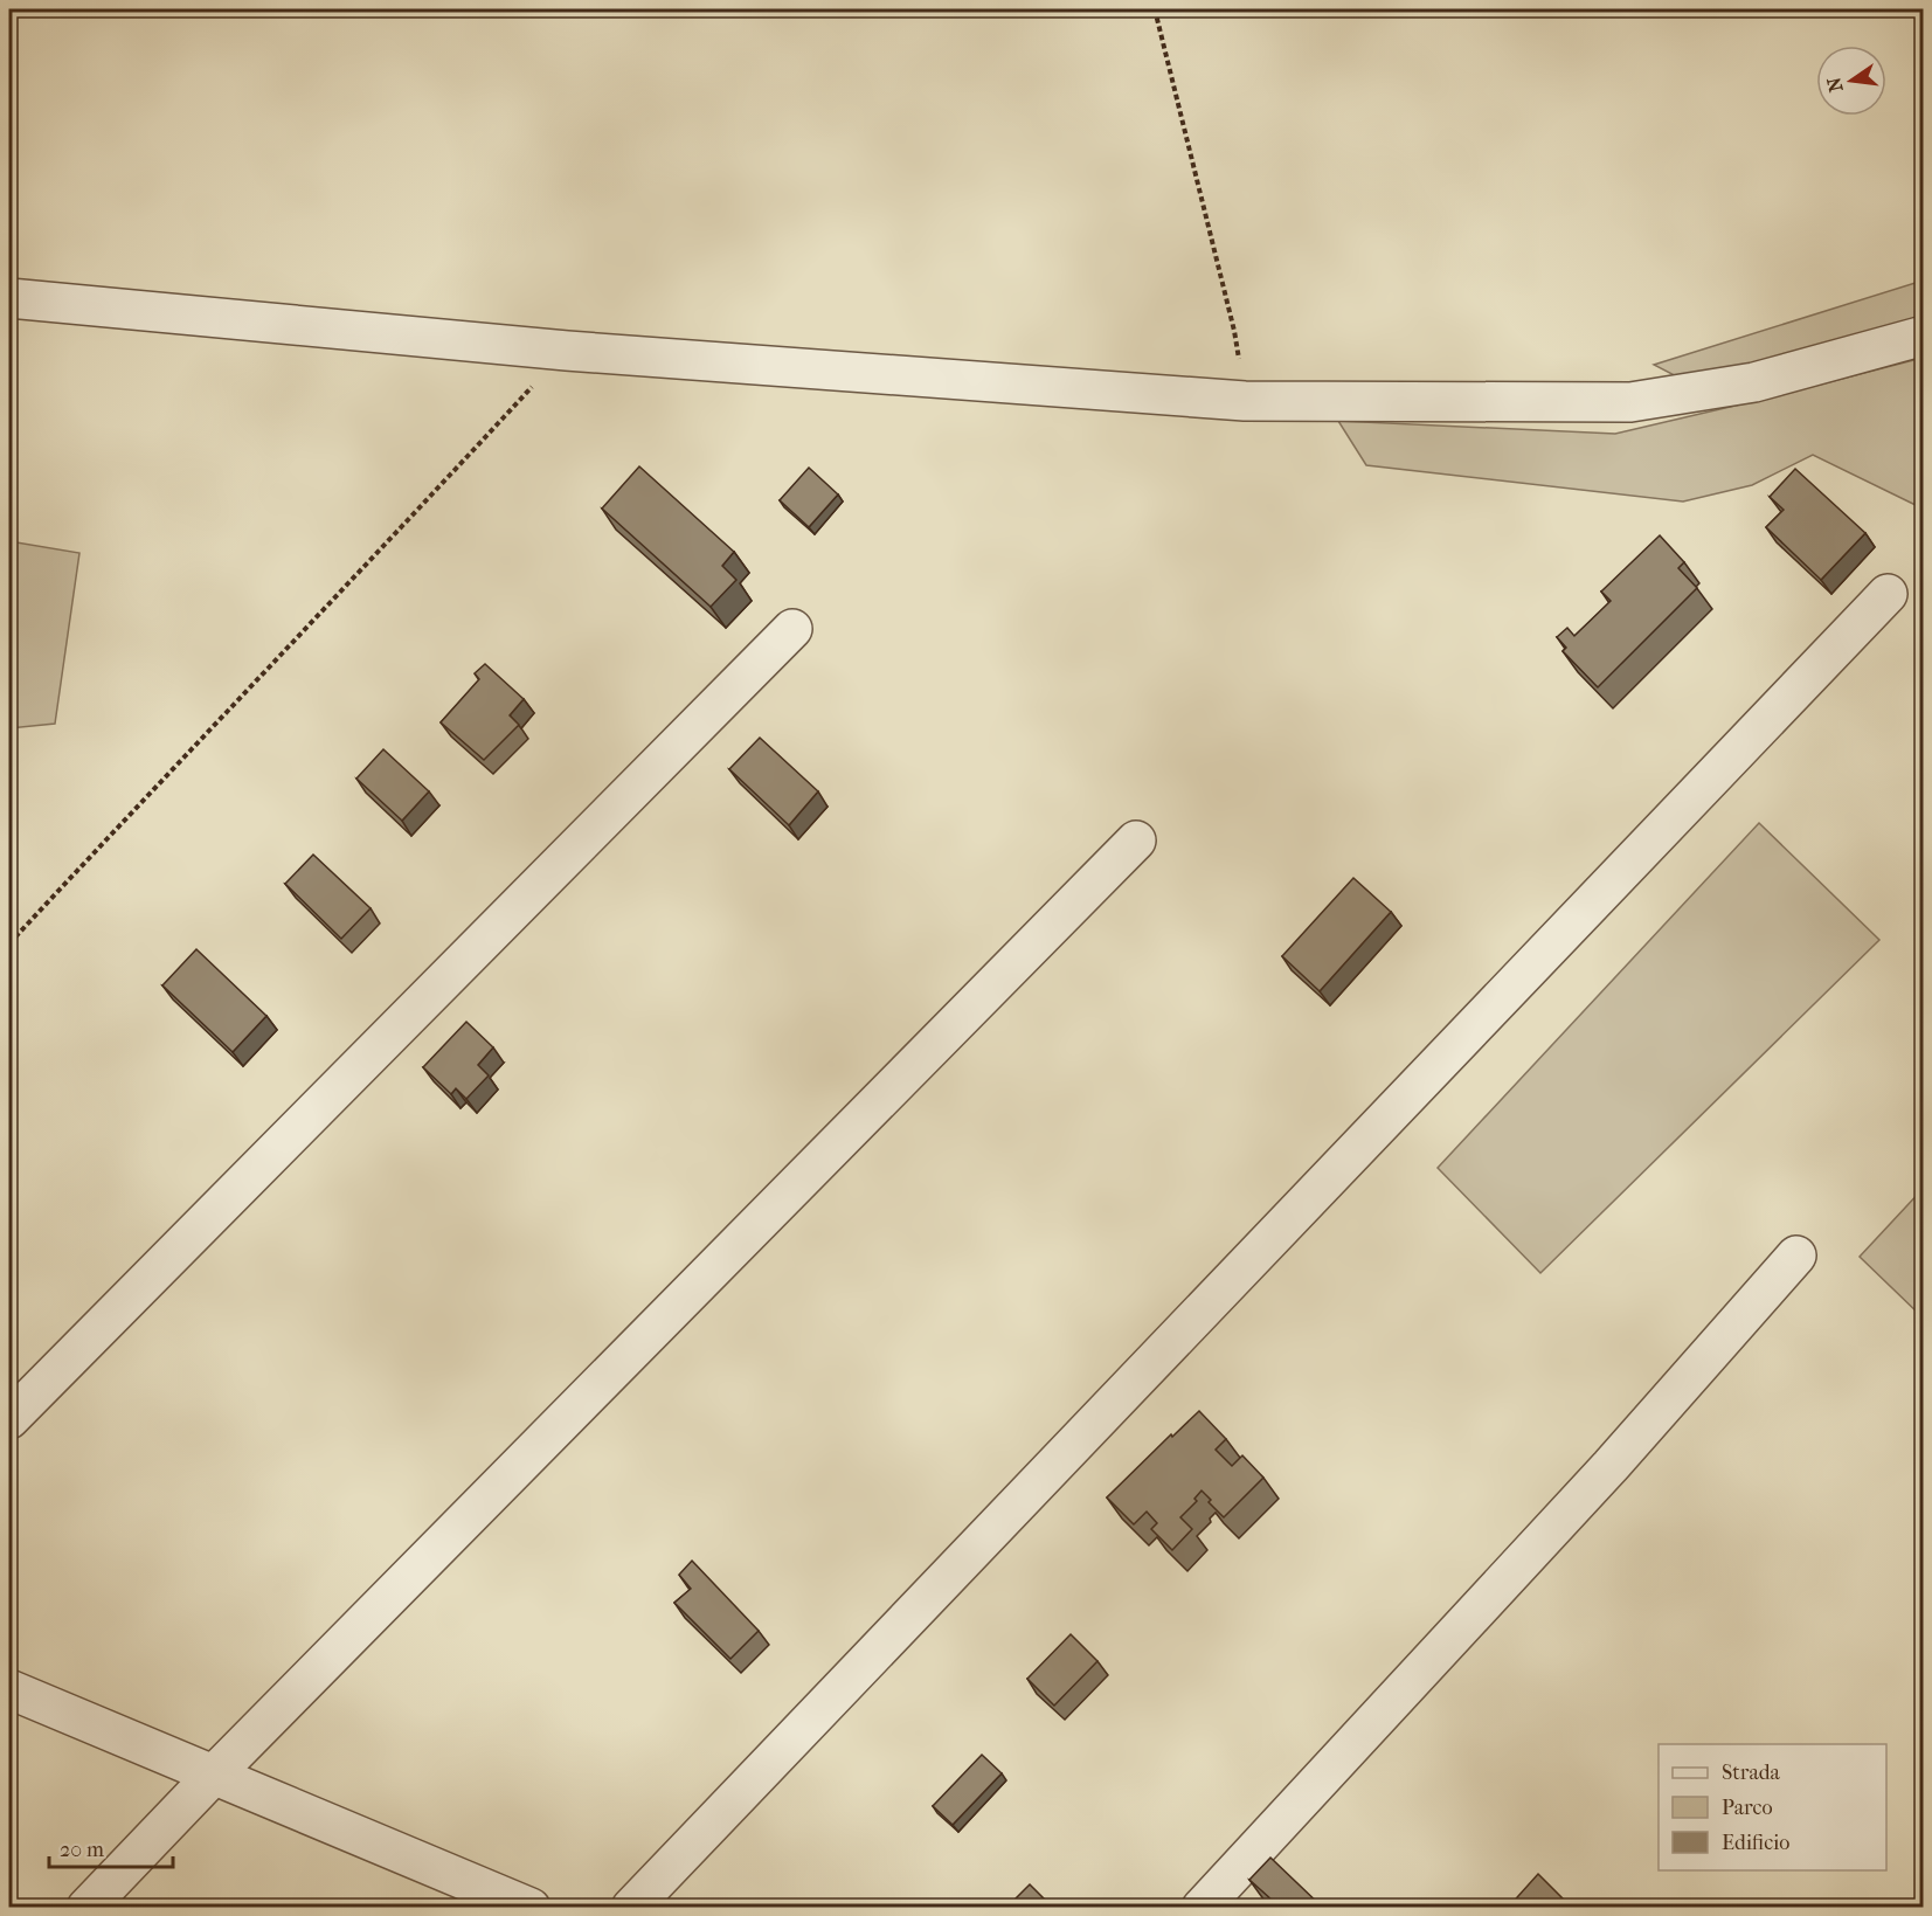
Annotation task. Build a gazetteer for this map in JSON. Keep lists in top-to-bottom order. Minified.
{"legend":["Strada","Parco","Edificio"],"scale_bar":"20 m","north":"left"}
